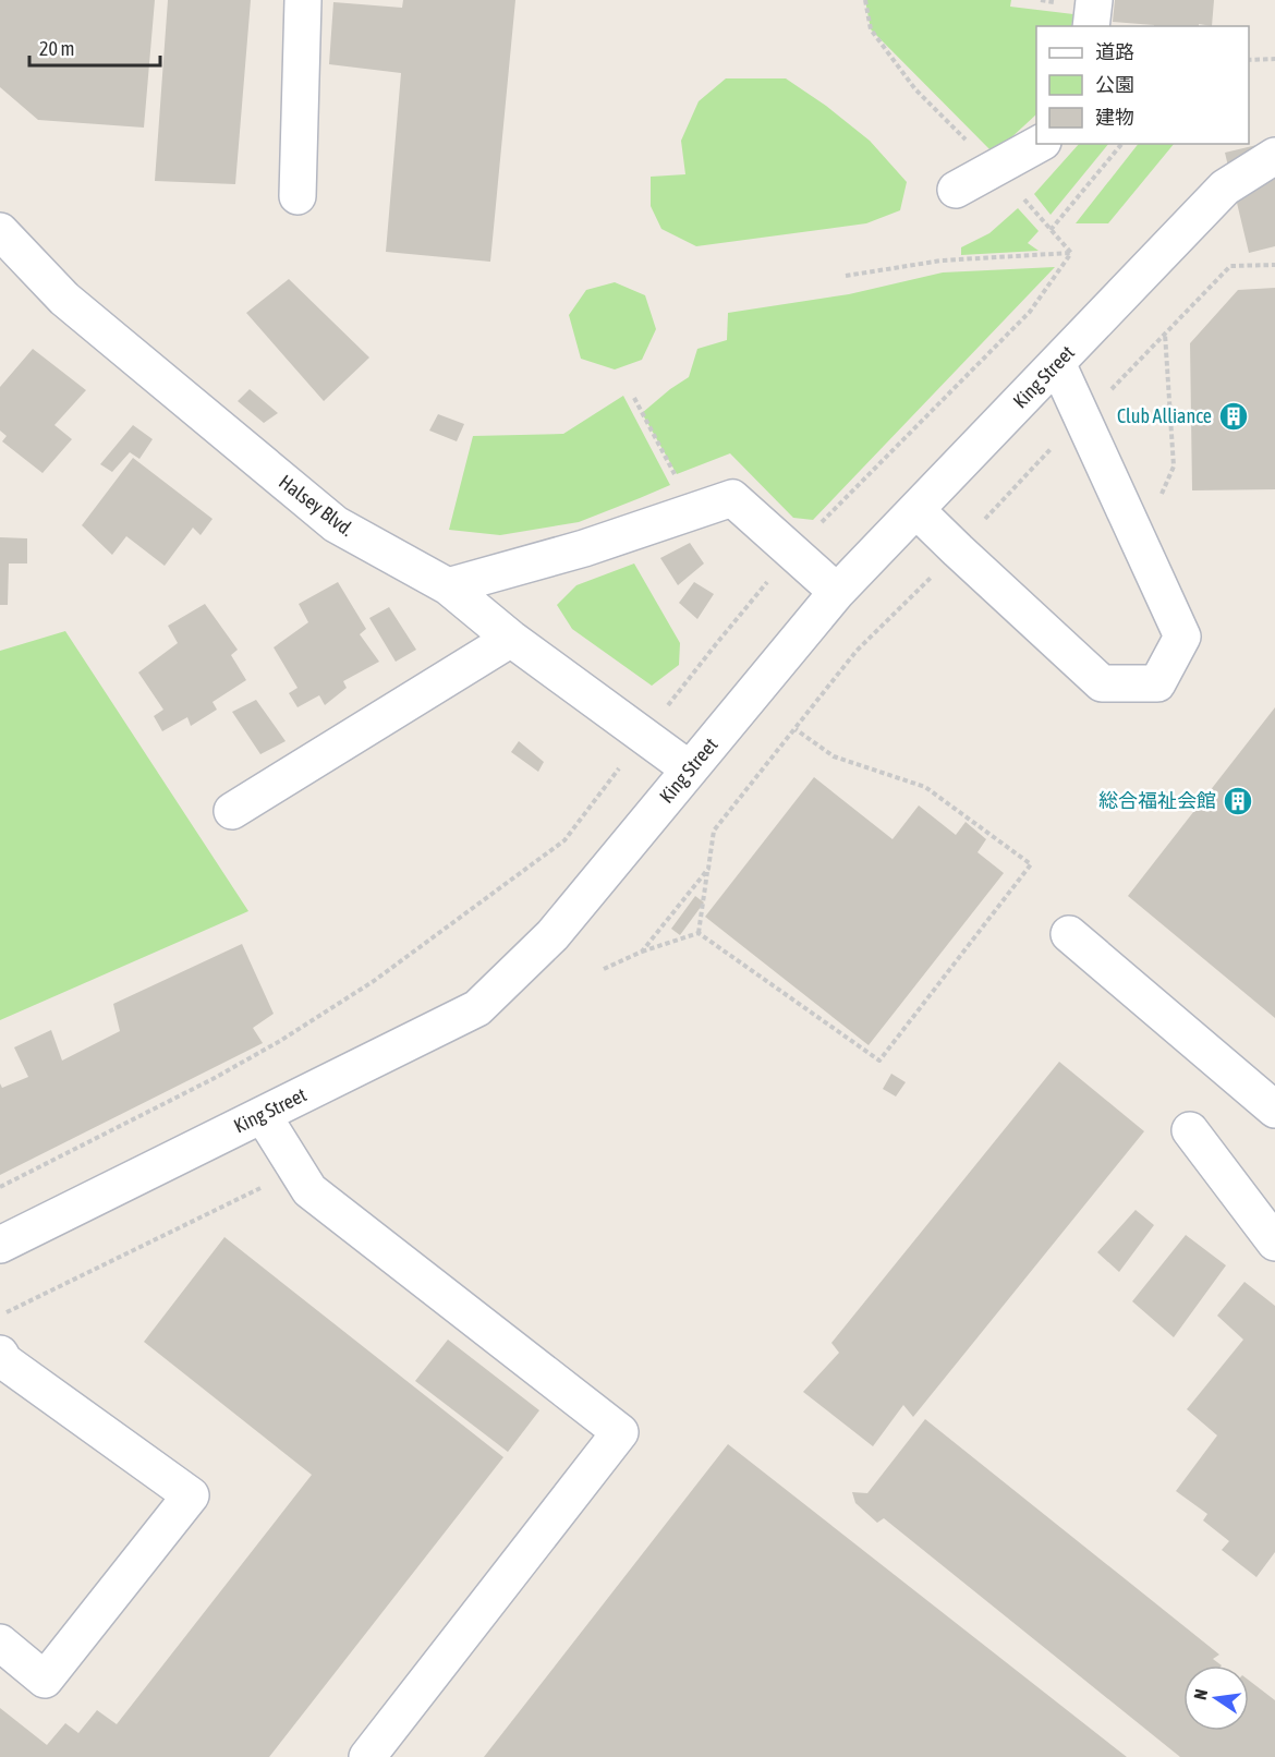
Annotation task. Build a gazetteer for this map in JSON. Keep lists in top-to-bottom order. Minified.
{"streets":{"street":["King Street","Halsey Blvd."]},"crossings":[["King Street","Halsey Blvd."]],"places":{"building":["Club Alliance","総合福祉会館"]},"legend":["道路","公園","建物"],"scale_bar":"20 m","north":"left"}
